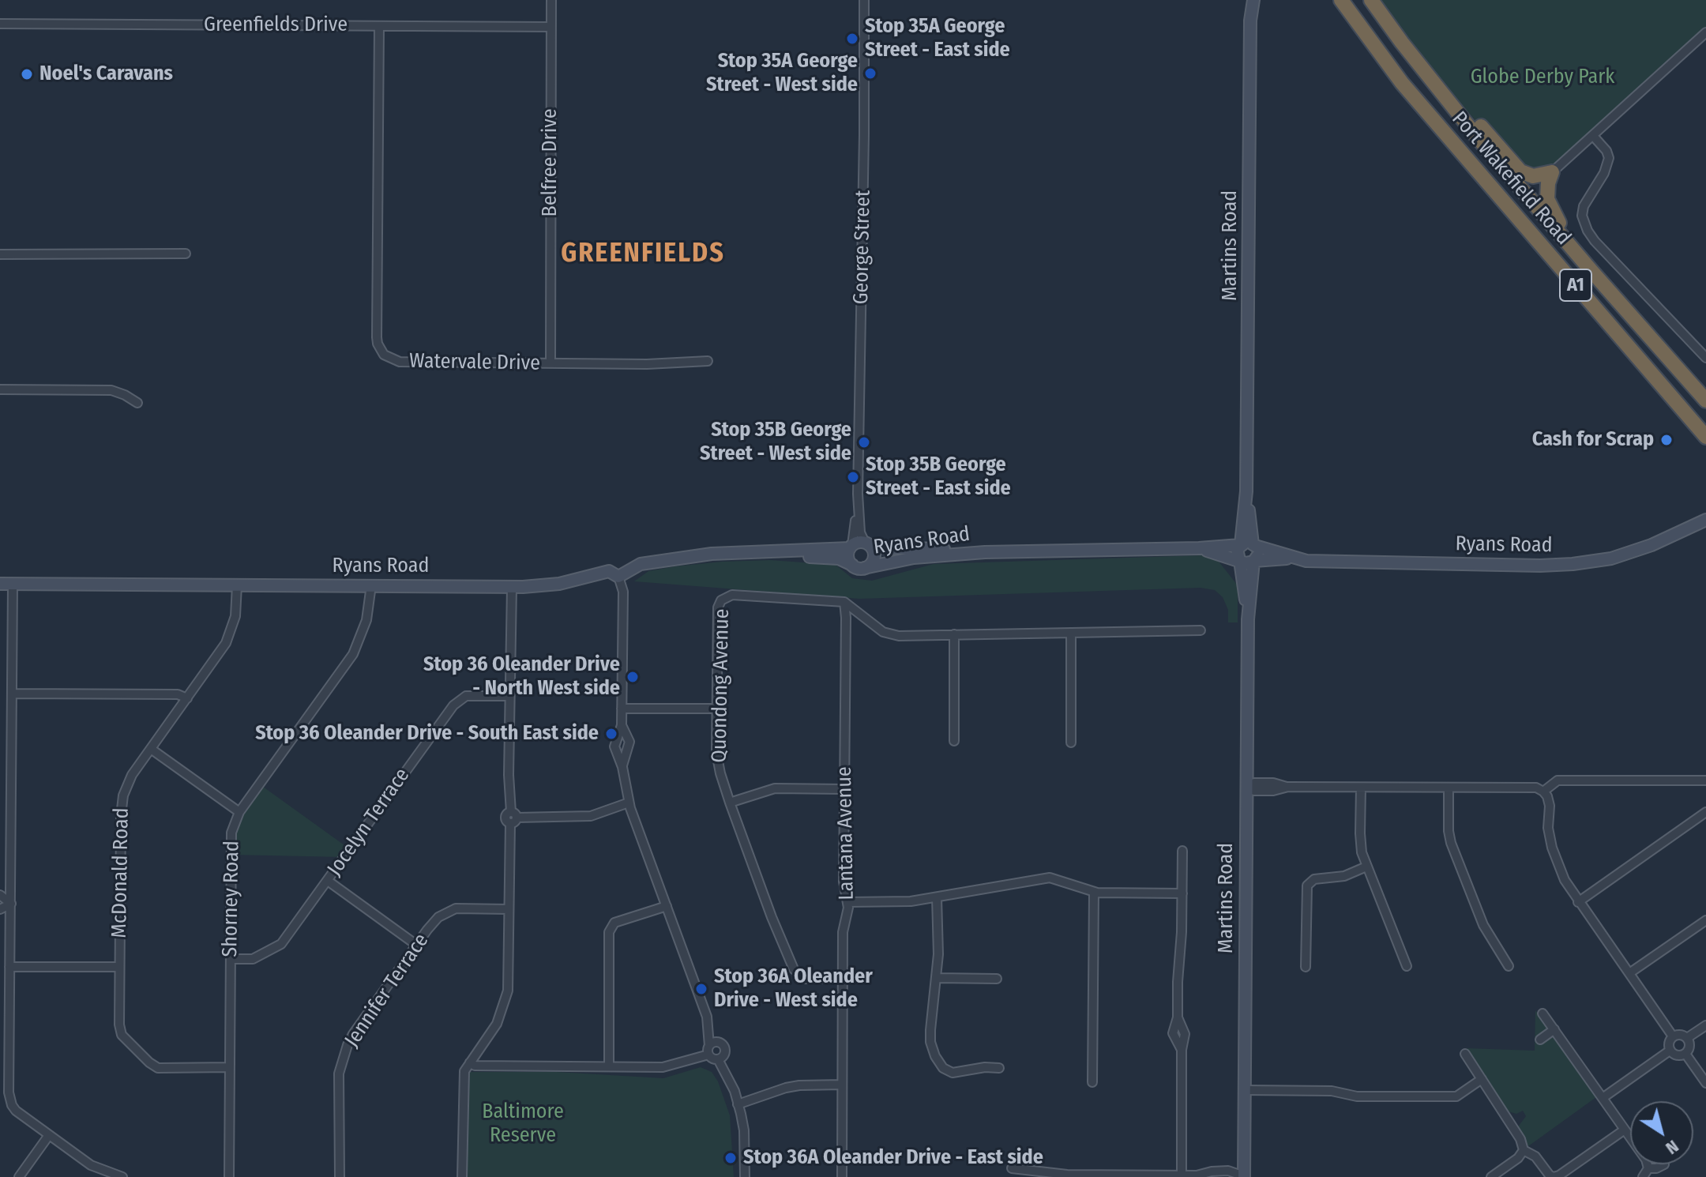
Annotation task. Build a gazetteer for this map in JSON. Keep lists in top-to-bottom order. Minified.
{"streets":{"highway":["Port Wakefield Road","A1"],"street":["Greenfields Drive","Belfree Drive","Martins Road","George Street","Watervale Drive","Ryans Road","Quondong Avenue","Jocelyn Terrace","Lantana Avenue","McDonald Road","Shorney Road","Jennifer Terrace"]},"crossings":[["Greenfields Drive","Belfree Drive"],["Greenfields Drive","Watervale Drive"],["Belfree Drive","Watervale Drive"],["Martins Road","Ryans Road"],["George Street","Ryans Road"],["Ryans Road","McDonald Road"],["Ryans Road","Shorney Road"],["Quondong Avenue","Lantana Avenue"],["Jocelyn Terrace","Shorney Road"],["McDonald Road","Shorney Road"]],"districts":["GREENFIELDS"],"parks":["Globe Derby Park","Baltimore Reserve"],"places":["Stop 35A George Street - East side","Stop 35A George Street - West side","Noel's Caravans","Cash for Scrap","Stop 35B George Street - West side","Stop 35B George Street - East side","Stop 36 Oleander Drive - North West side","Stop 36 Oleander Drive - South East side","Stop 36A Oleander Drive - West side","Stop 36A Oleander Drive - East side"],"north":"bottom right"}
